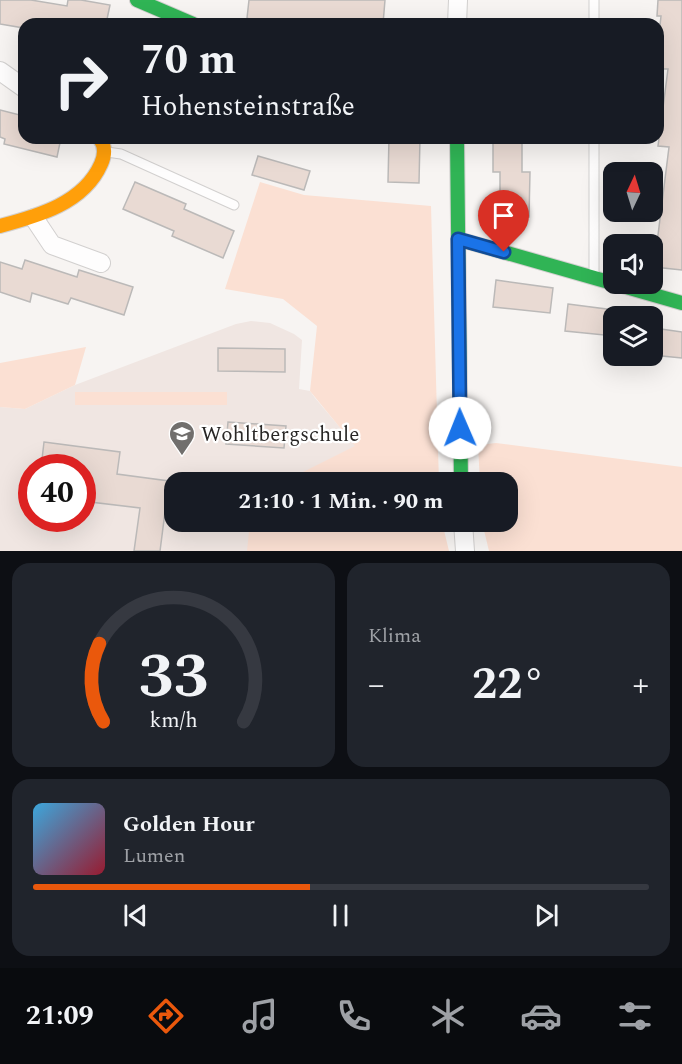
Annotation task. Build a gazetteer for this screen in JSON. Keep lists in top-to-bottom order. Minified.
{"places":{"school or university":["Wohltbergschule"]},"north":"top","page":{"turn":["70 m","Hohensteinstraße"],"limit":"40","trip":"21:10 · 1 Min. · 90 m","tile":"Klima","heat":["−","22°","+"],"song":["Golden Hour","Lumen"],"tabs":"21:09","gauge":["33","km/h"]}}
